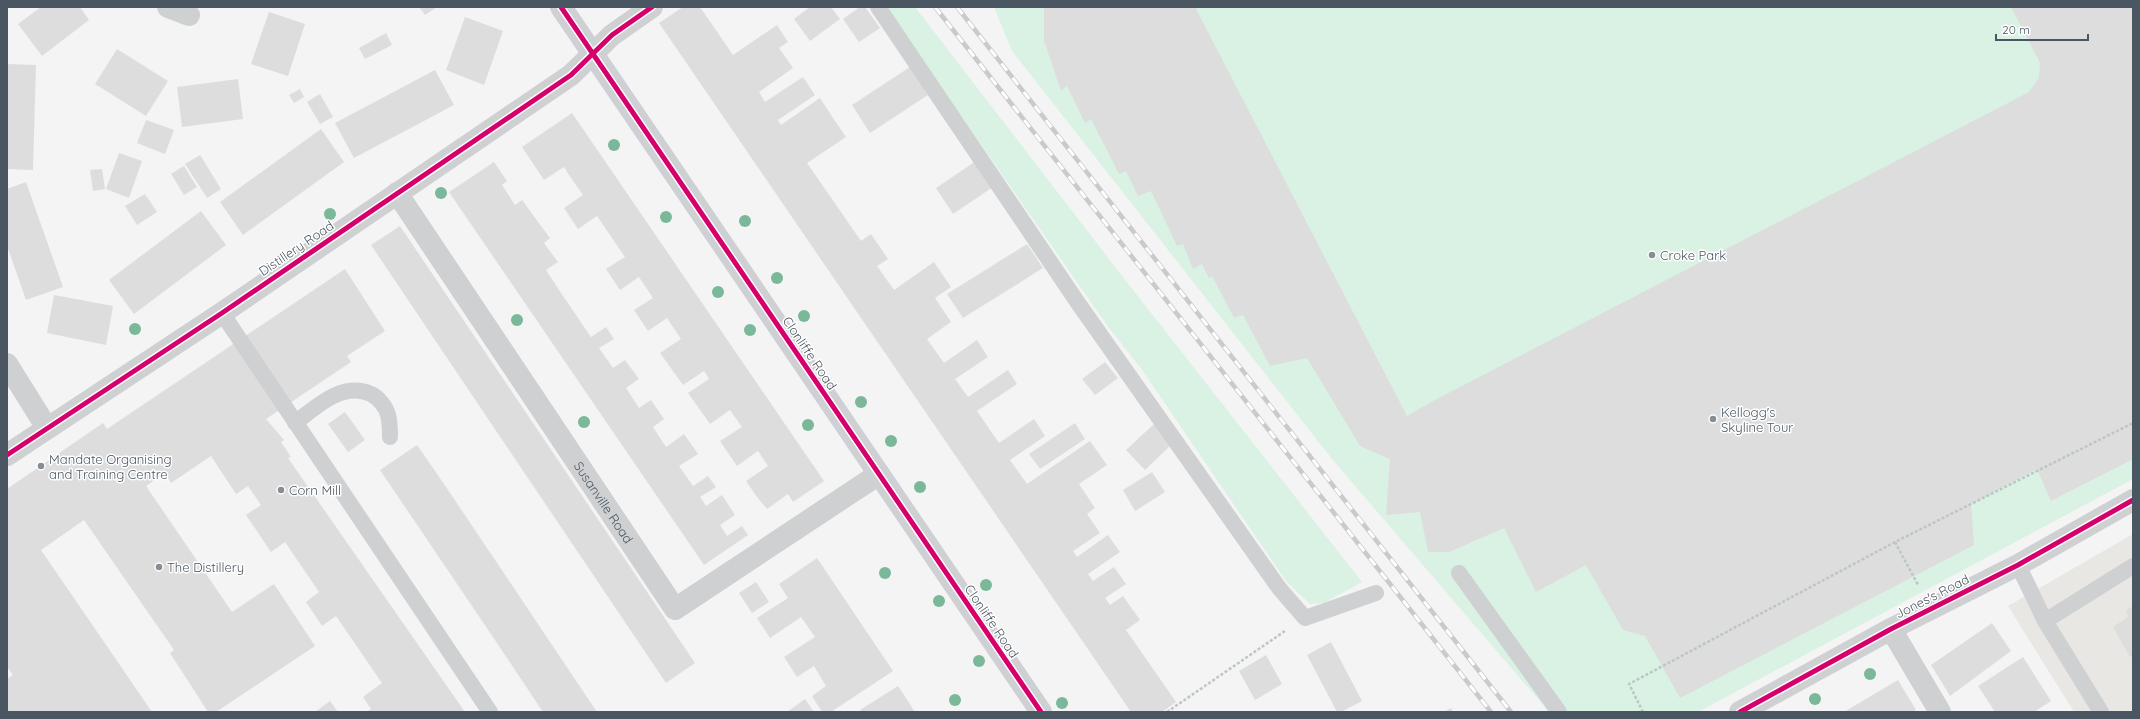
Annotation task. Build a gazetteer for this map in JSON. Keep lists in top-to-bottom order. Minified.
{"streets":{"main road":["Clonliffe Road"],"street":["Distillery Road","Susanville Road","Jones's Road"]},"crossings":[["Distillery Road","Clonliffe Road"],["Distillery Road","Susanville Road"],["Clonliffe Road","Susanville Road"]],"places":["Croke Park","Kellogg's Skyline Tour","Mandate Organising and Training Centre","Corn Mill","The Distillery"],"scale_bar":"20 m"}
